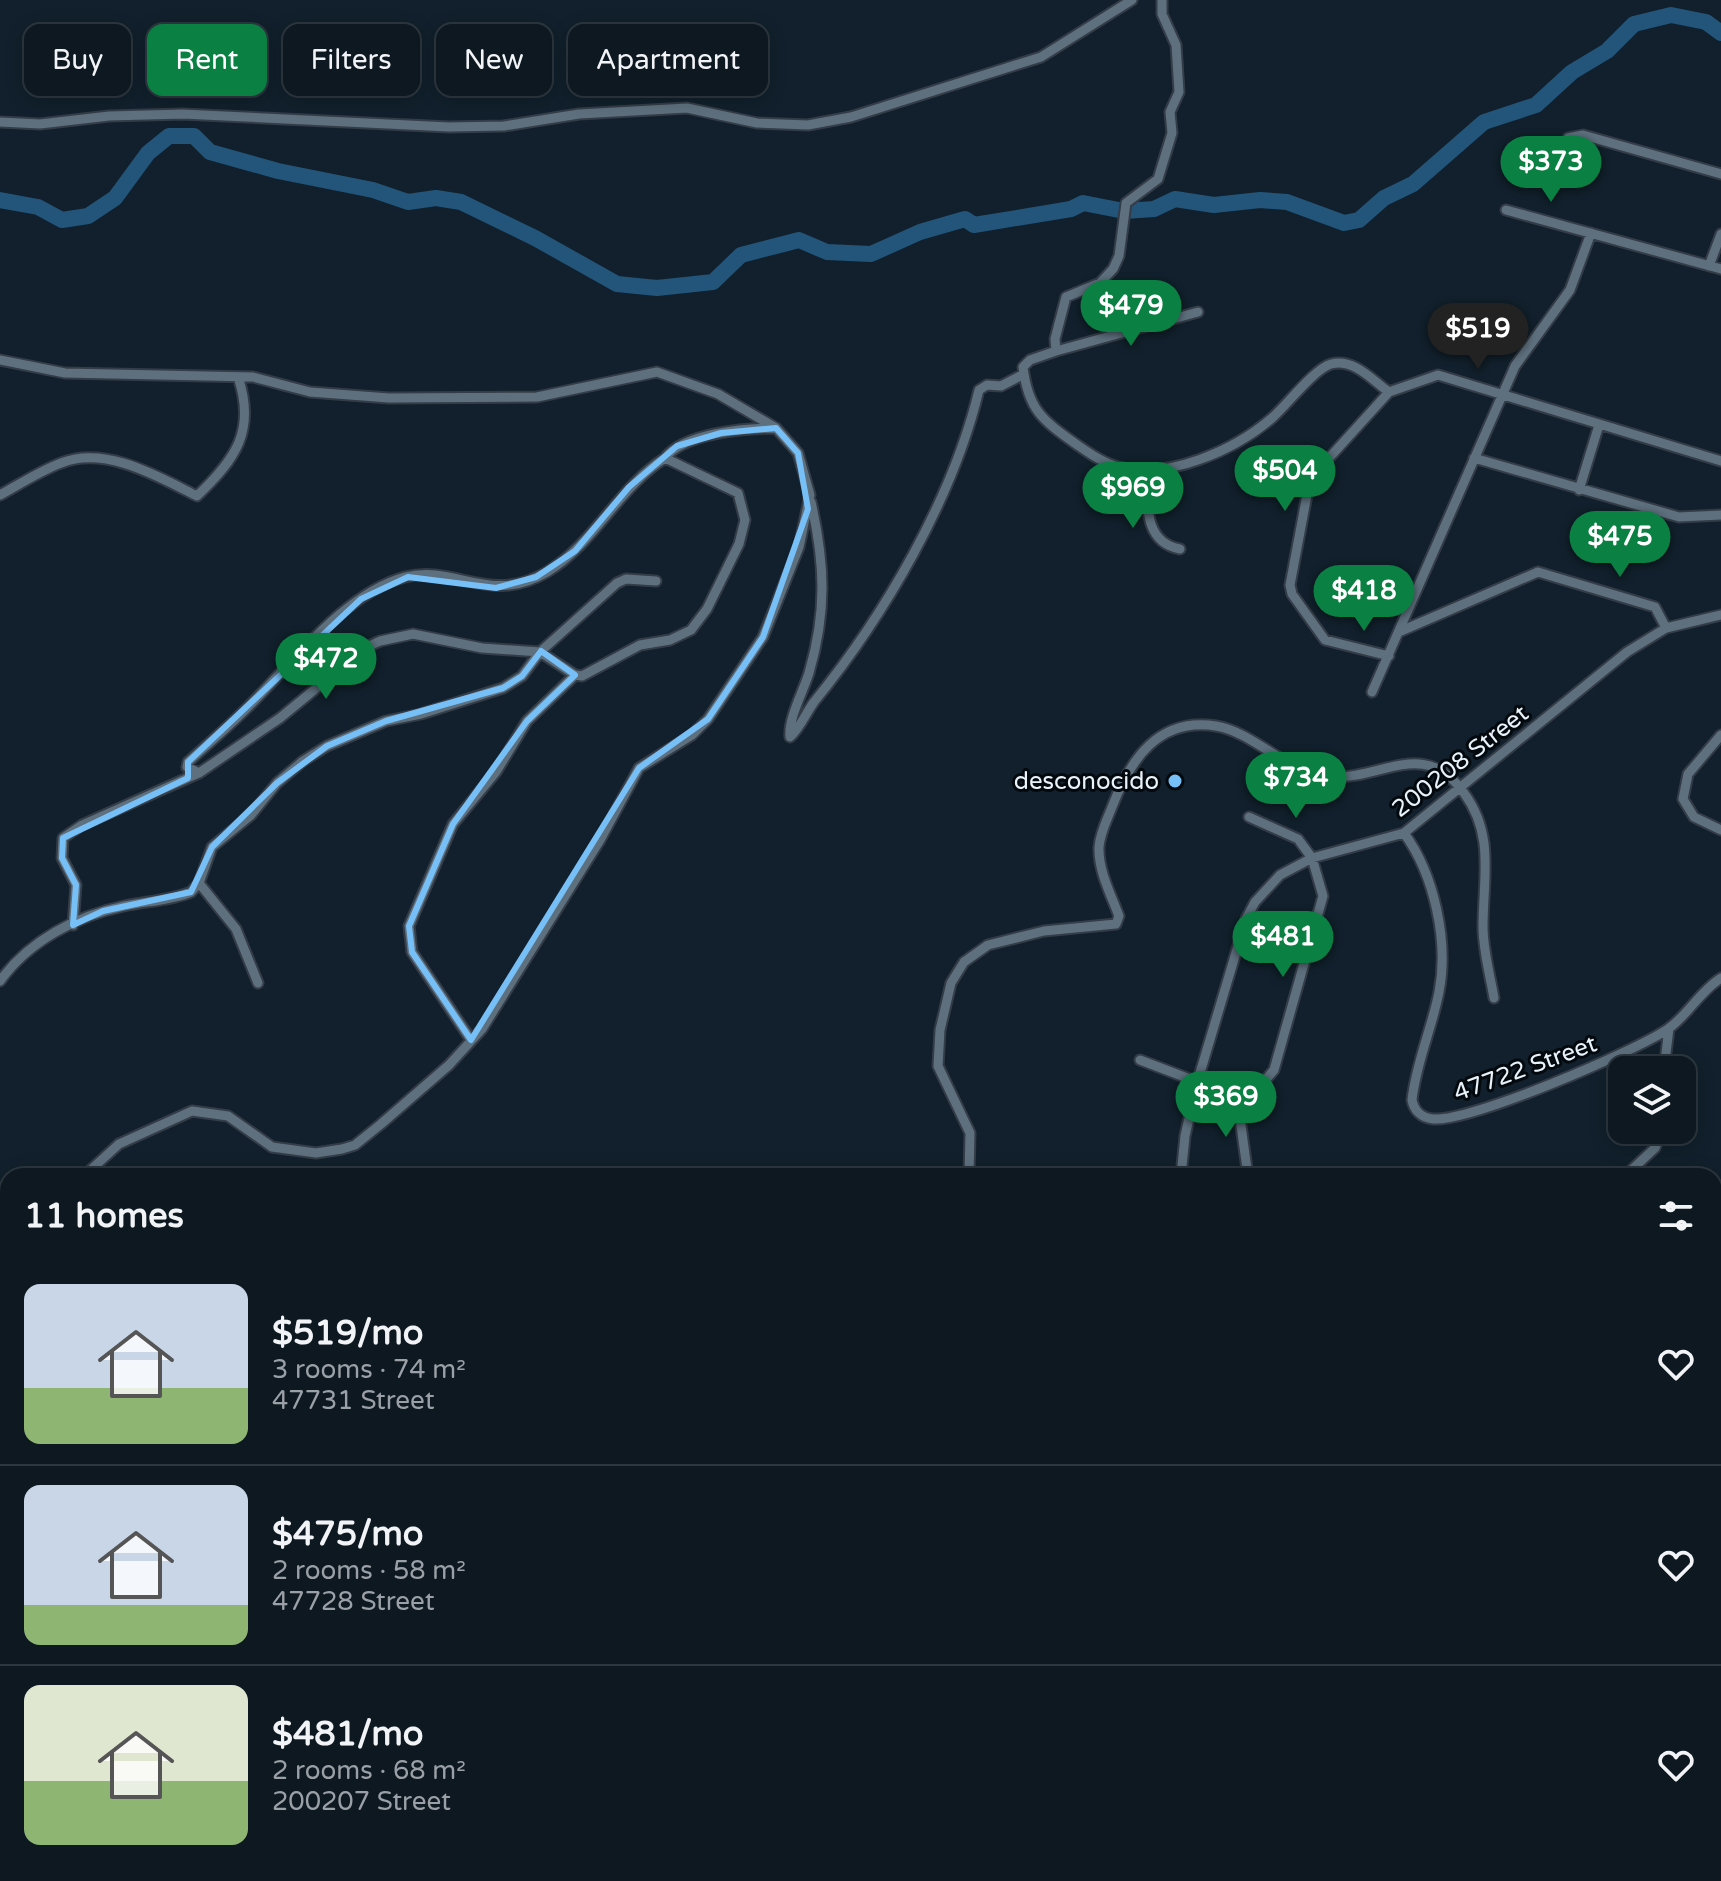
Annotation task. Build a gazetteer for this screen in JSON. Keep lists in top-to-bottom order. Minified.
{"streets":{"street":["200208 Street","47722 Street"]},"crossings":[["200208 Street","47722 Street"]],"places":["desconocido"],"page":{"chip":["Buy","Rent","Filters","New","Apartment"],"price":["$373","$479","$519","$504","$969","$475","$418","$472","$734","$481","$369"],"heading":"11 homes","list":[{"name":"$519/mo","note":"3 rooms · 74 m² · 47731 Street"},{"name":"$475/mo","note":"2 rooms · 58 m² · 47728 Street"},{"name":"$481/mo","note":"2 rooms · 68 m² · 200207 Street"}]}}
